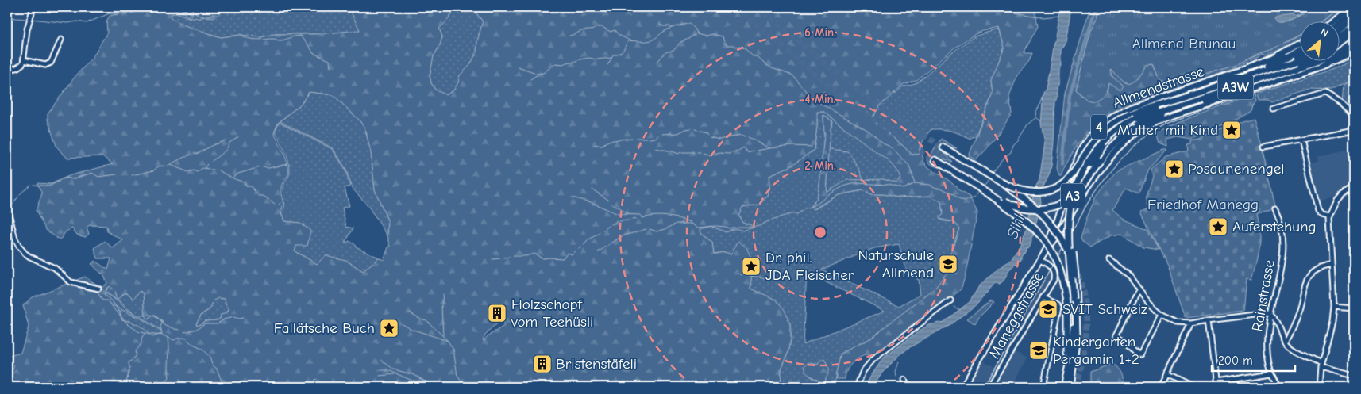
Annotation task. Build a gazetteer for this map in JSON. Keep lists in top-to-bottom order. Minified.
{"streets":{"highway":["A3W","A3"],"main road":["Allmendstrasse","4"],"street":["Rainstrasse","Maneggstrasse"]},"crossings":[["Allmendstrasse","Maneggstrasse"],["A3W","A3"]],"water":["Sihl"],"parks":["Allmend Brunau","Friedhof Manegg"],"places":{"place":["Mutter mit Kind","Posaunenengel","Auferstehung","Dr. phil. JDA Fleischer","Fallätsche Buch"],"school or university":["Naturschule Allmend","SVIT Schweiz","Kindergarten Pergamin 1+2"],"building":["Holzschopf vom Teehüsli","Bristenstäfeli"]},"scale_bar":"200 m","north":"top right","rings":["6 Min.","4 Min.","2 Min."]}
